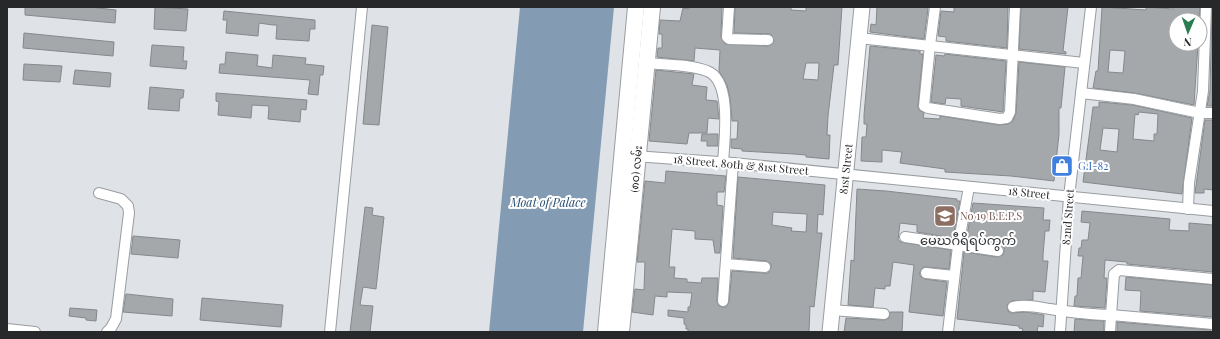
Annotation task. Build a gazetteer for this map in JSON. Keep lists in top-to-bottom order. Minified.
{"streets":{"main road":["(၈၀) လမ်း"],"street":["18 Street, 80th & 81st Street","81st Street","18 Street","82nd Street"]},"crossings":[["18 Street, 80th & 81st Street","(၈၀) လမ်း"],["18 Street, 80th & 81st Street","81st Street"],["18 Street, 80th & 81st Street","18 Street"],["81st Street","18 Street"],["18 Street","82nd Street"]],"districts":["မေဃဂီရိရပ်ကွက်"],"water":["Moat of Palace"],"places":{"shop":["G.I-82"],"school or university":["No 19 B.E.P.S"]},"north":"bottom"}
